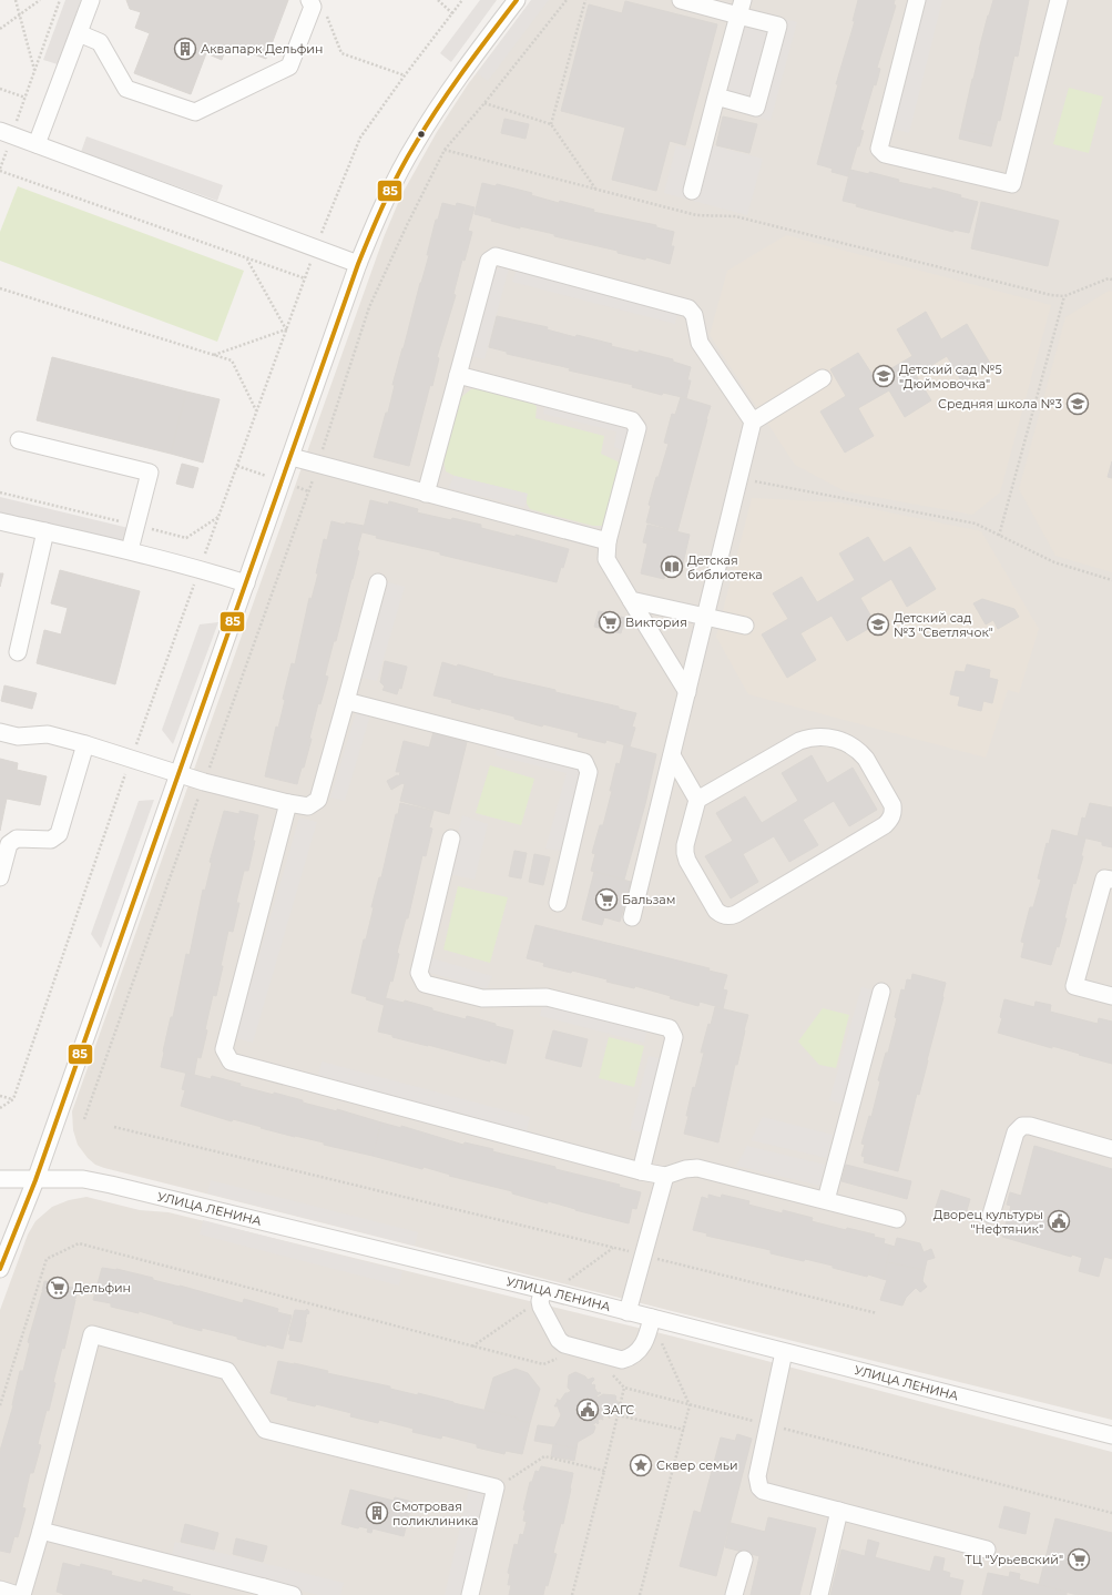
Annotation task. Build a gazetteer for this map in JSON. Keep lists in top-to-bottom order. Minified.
{"streets":{"street":["УЛИЦА ЛЕНИНА"]},"places":{"building":["Аквапарк Дельфин","Смотровая поликлиника"],"school or university":["Детский сад №5 \"Дюймовочка\"","Средняя школа №3","Детский сад №3 \"Светлячок\""],"library":["Детская библиотека"],"supermarket":["Виктория","Бальзам","Дельфин","ТЦ \"Урьевский\""],"public building":["Дворец культуры \"Нефтяник\"","ЗАГС"],"place":["Сквер семьи"]},"lines":["transit line 85"]}
